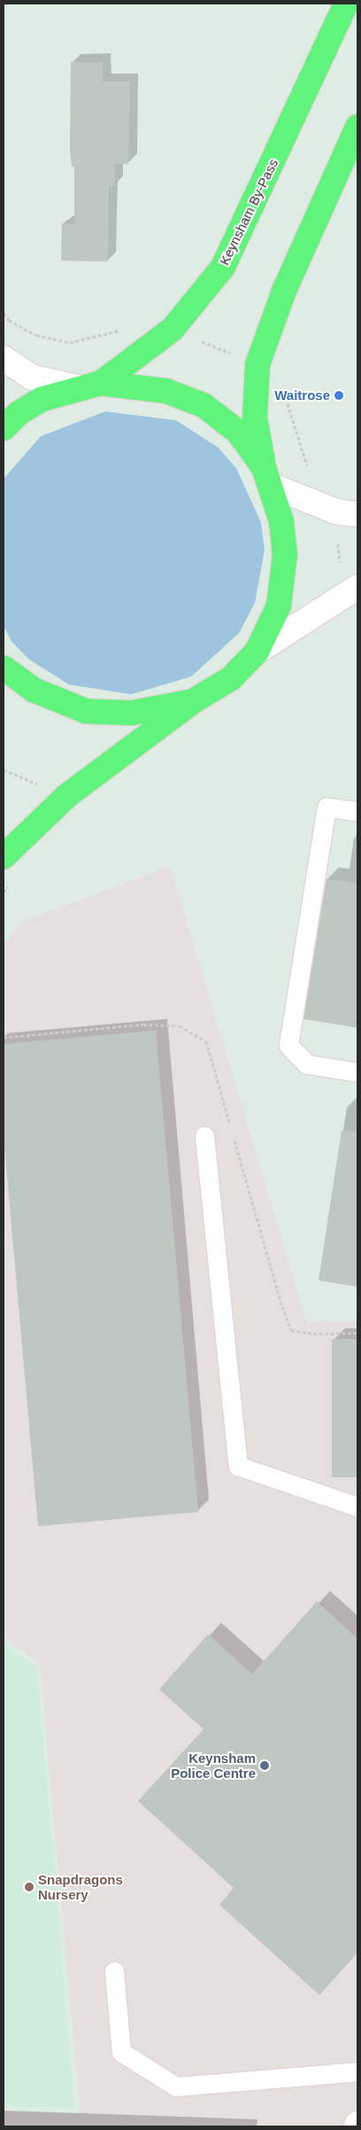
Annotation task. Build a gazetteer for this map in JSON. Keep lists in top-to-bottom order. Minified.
{"streets":{"highway":["Keynsham By-Pass"]},"places":["Waitrose","Keynsham Police Centre","Snapdragons Nursery"]}
